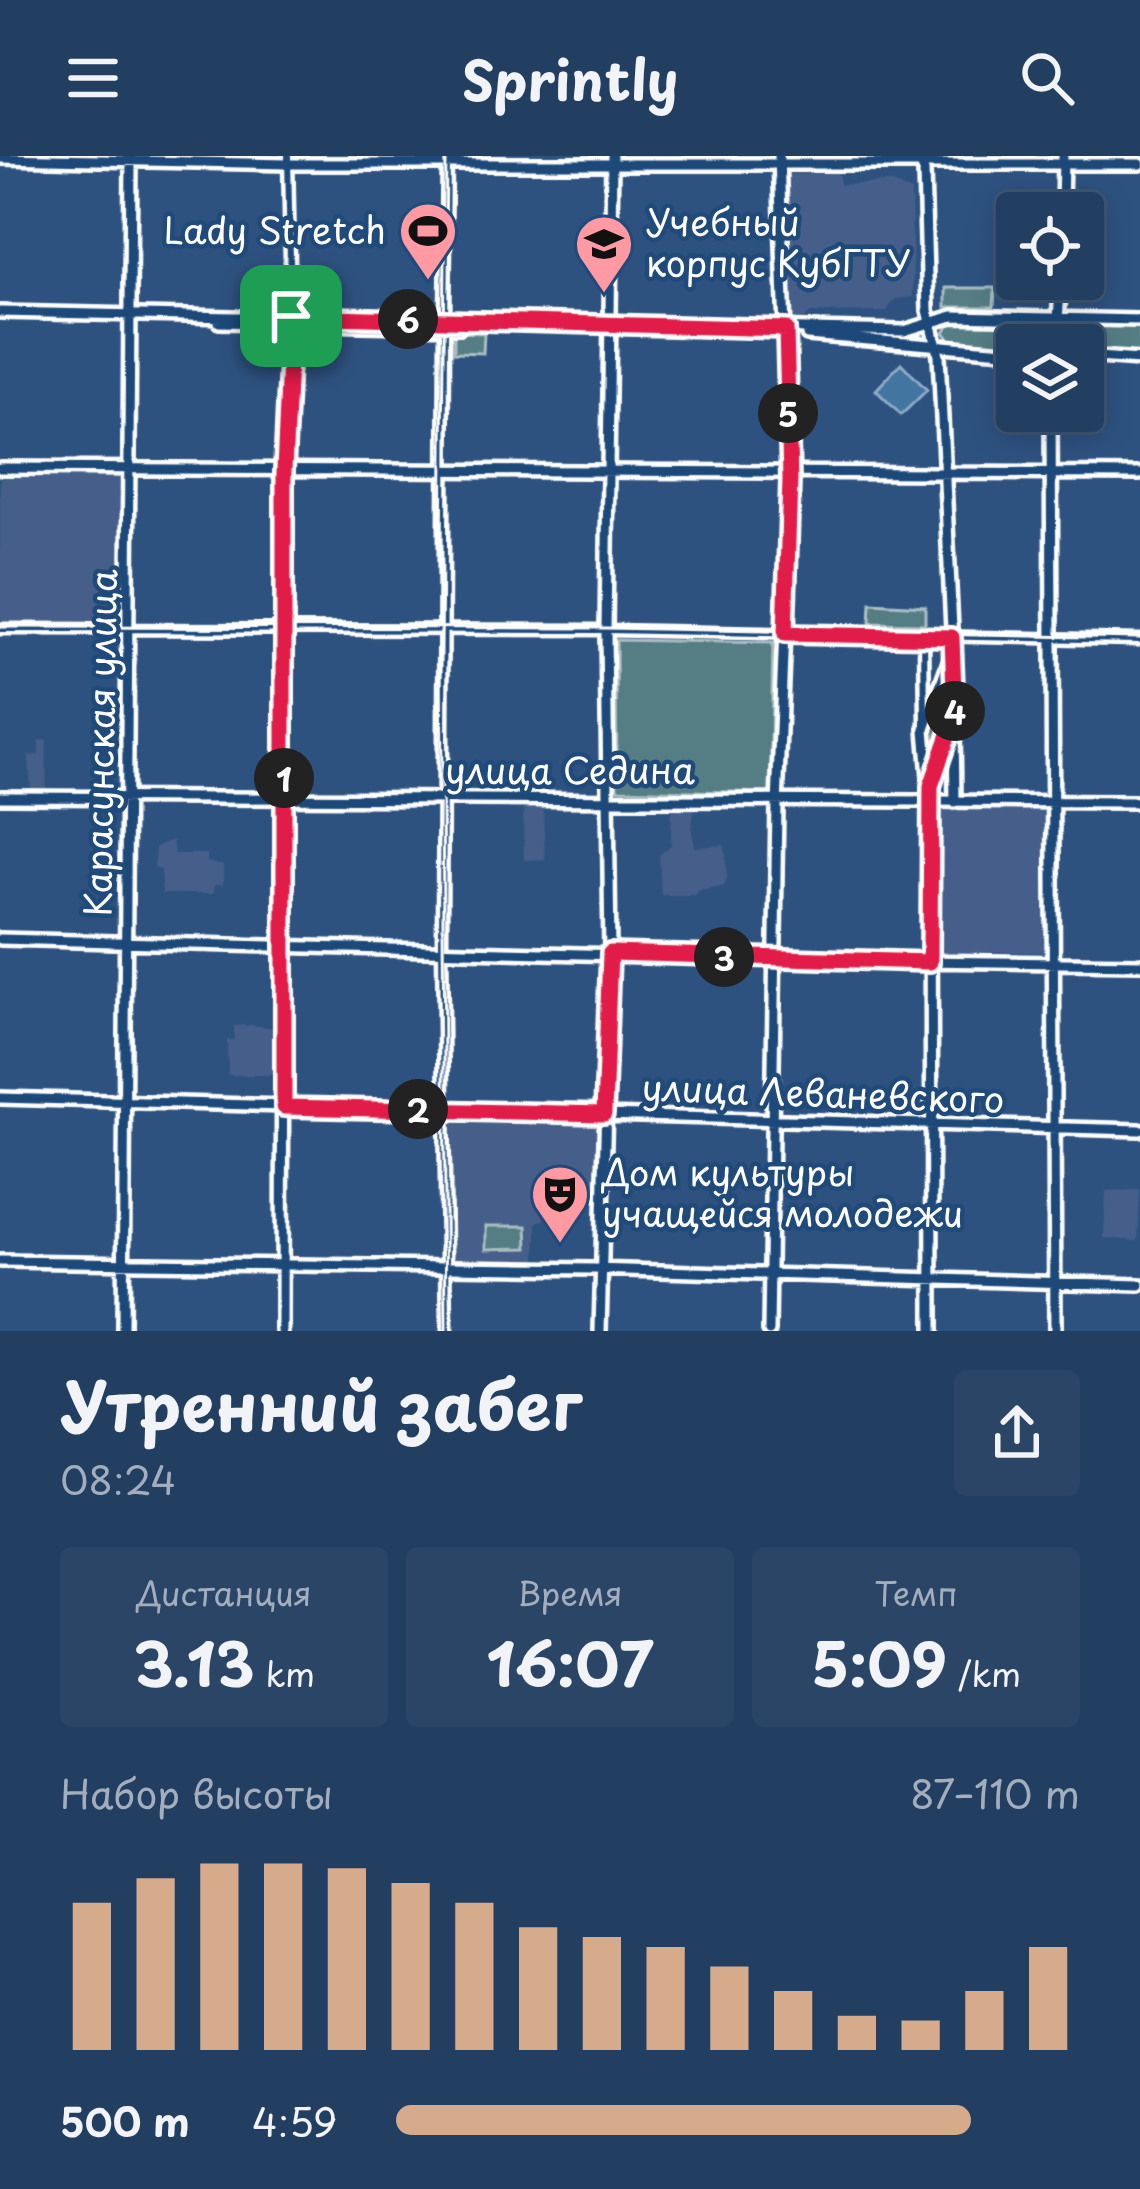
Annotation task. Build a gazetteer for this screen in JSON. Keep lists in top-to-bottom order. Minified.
{"streets":{"street":["Карасунская улица","улица Седина","улица Леваневского"]},"crossings":[["Карасунская улица","улица Седина"],["Карасунская улица","улица Леваневского"]],"places":{"sports":["Lady Stretch"],"school or university":["Учебный корпус КубГТУ"],"theatre":["Дом культуры учащейся молодежи"]},"page":{"header":"Sprintly","pins":["6","5","4","1","3","2"],"heading":["Утренний забег","08:24"],"stats":[["Дистанция","3.13 km"],["Время","16:07"],["Темп","5:09 /km"]],"chart":["Набор высоты","87–110 m"],"list":[{"name":"500 m","note":"4:59"}]}}
